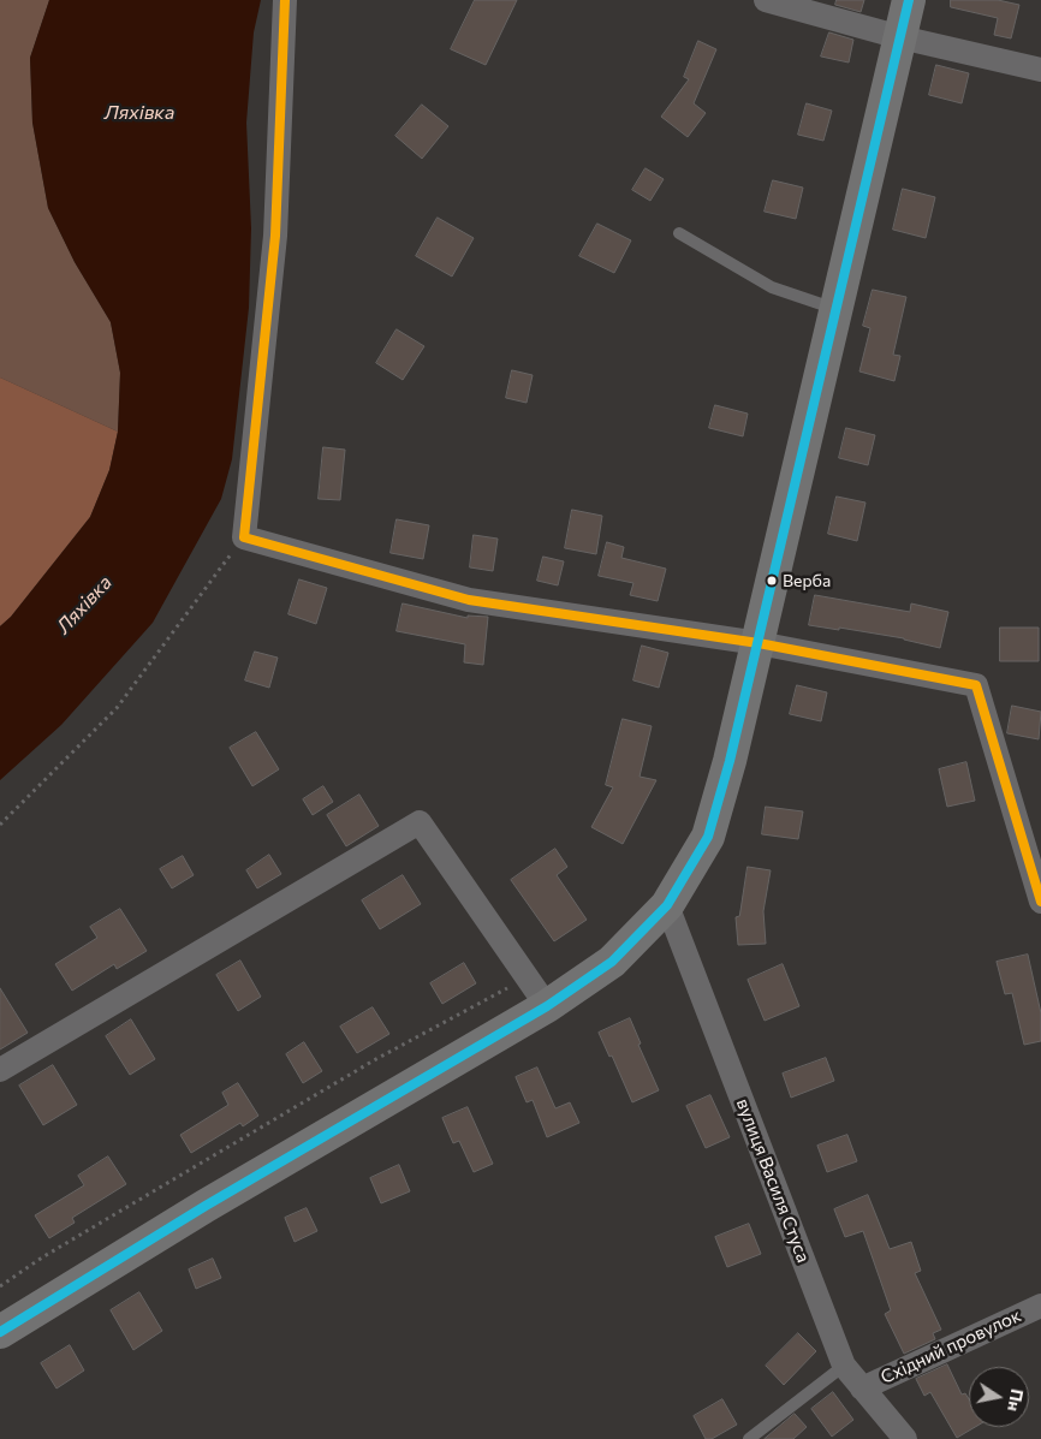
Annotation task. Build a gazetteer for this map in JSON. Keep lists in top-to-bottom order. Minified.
{"streets":{"street":["вулиця Василя Стуса","Східний провулок"]},"crossings":[["вулиця Василя Стуса","Східний провулок"]],"water":["Ляхівка"],"places":["Верба"],"north":"right"}
